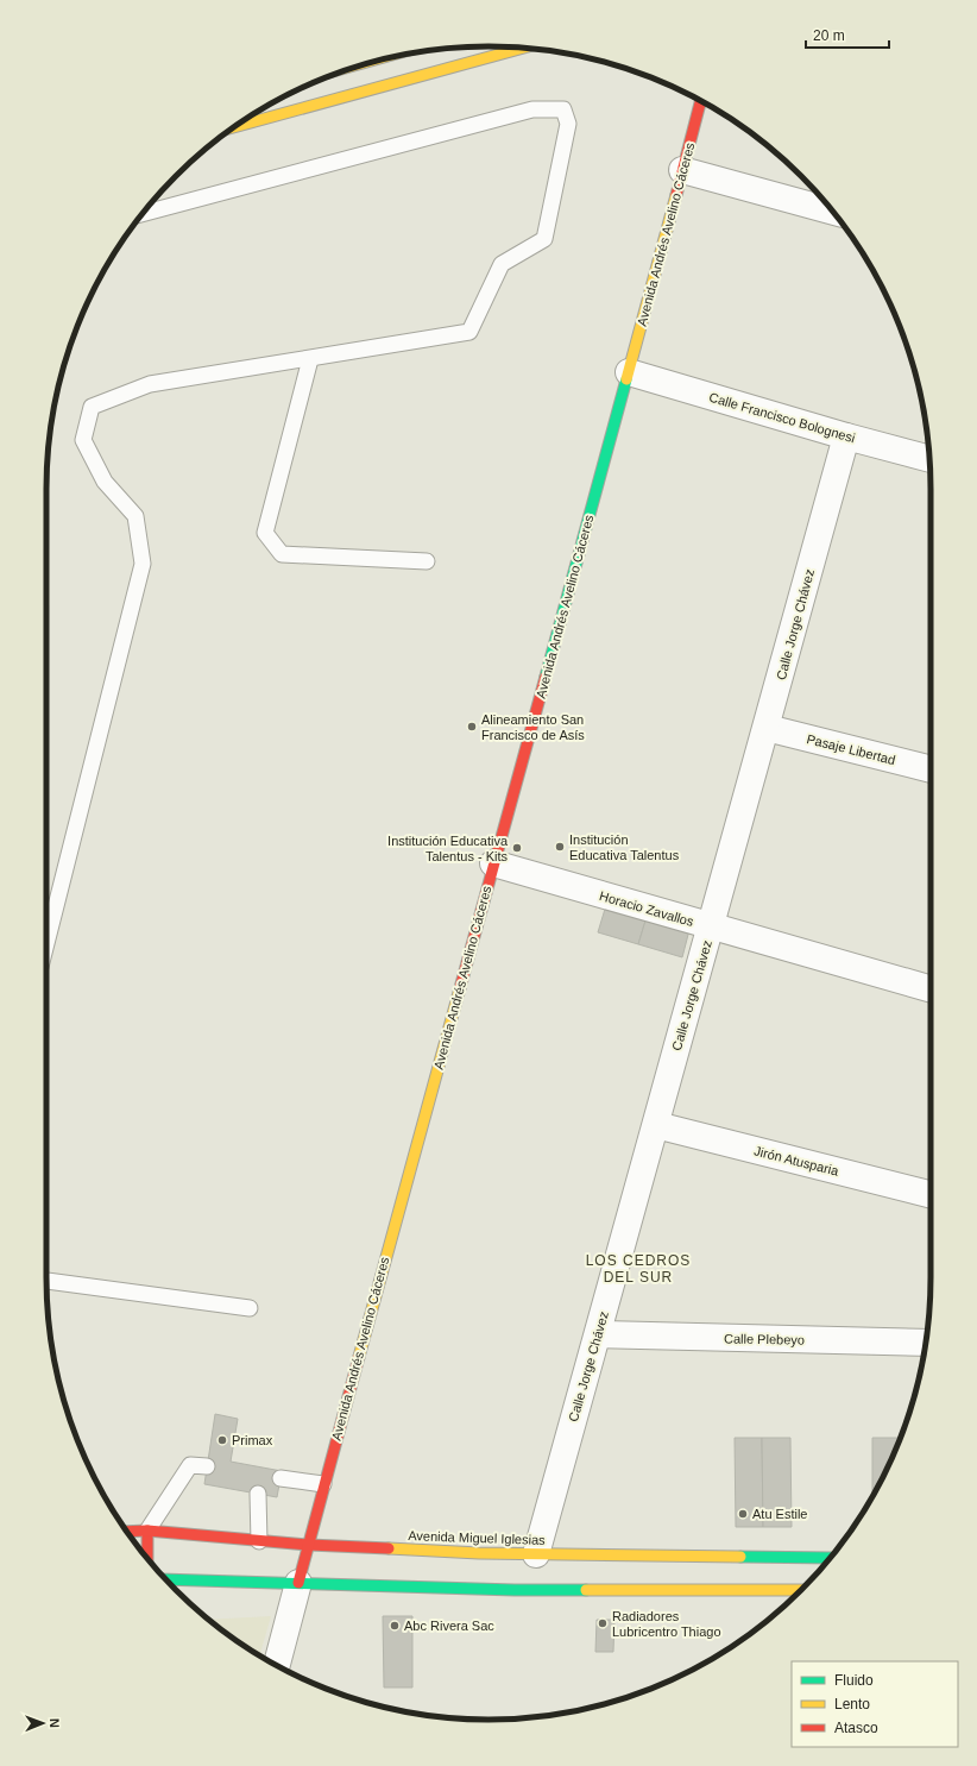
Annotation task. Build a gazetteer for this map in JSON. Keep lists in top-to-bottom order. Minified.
{"streets":{"street":["Avenida Andrés Avelino Cáceres","Calle Francisco Bolognesi","Calle Jorge Chávez","Pasaje Libertad","Horacio Zavallos","Jirón Atusparia","Calle Plebeyo","Avenida Miguel Iglesias"]},"crossings":[["Avenida Andrés Avelino Cáceres","Calle Francisco Bolognesi"],["Avenida Andrés Avelino Cáceres","Horacio Zavallos"],["Avenida Andrés Avelino Cáceres","Avenida Miguel Iglesias"],["Calle Francisco Bolognesi","Calle Jorge Chávez"],["Calle Jorge Chávez","Pasaje Libertad"],["Calle Jorge Chávez","Horacio Zavallos"],["Calle Jorge Chávez","Jirón Atusparia"],["Calle Jorge Chávez","Calle Plebeyo"],["Calle Jorge Chávez","Avenida Miguel Iglesias"]],"districts":["LOS CEDROS DEL SUR"],"places":["Alineamiento San Francisco de Asís","Institución Educativa Talentus","Institución Educativa Talentus - Kits","Primax","Atu Estile","Radiadores Lubricentro Thiago","Abc Rivera Sac"],"legend":["Fluido","Lento","Atasco"],"scale_bar":"20 m","north":"right"}
